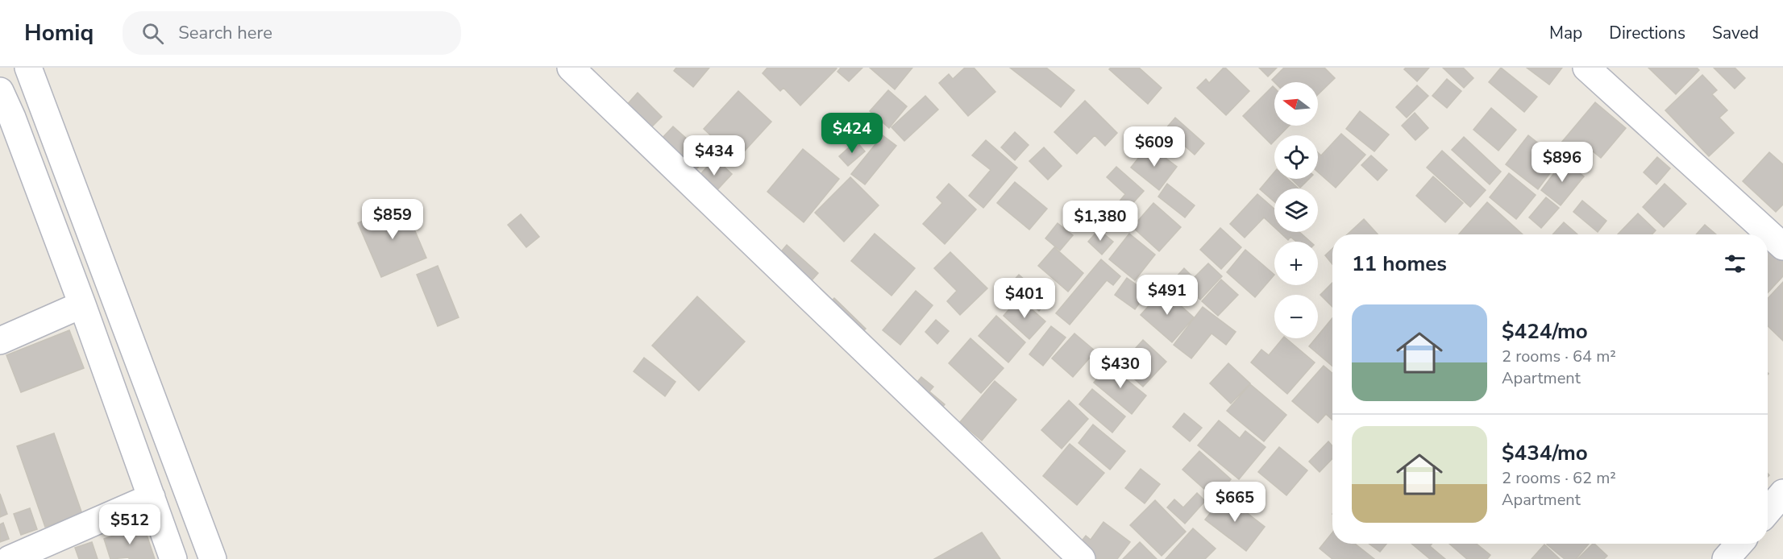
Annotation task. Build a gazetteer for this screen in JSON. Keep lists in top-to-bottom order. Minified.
{"north":"left","page":{"header":"Homiq","search":"Search here","nav":["Map","Directions","Saved"],"map_buttons":["+","−"],"price":["$424","$609","$434","$896","$859","$1,380","$491","$401","$430","$665","$512"],"heading":"11 homes","list":[{"name":"$424/mo","note":"2 rooms · 64 m² · Apartment"},{"name":"$434/mo","note":"2 rooms · 62 m² · Apartment"}]}}
